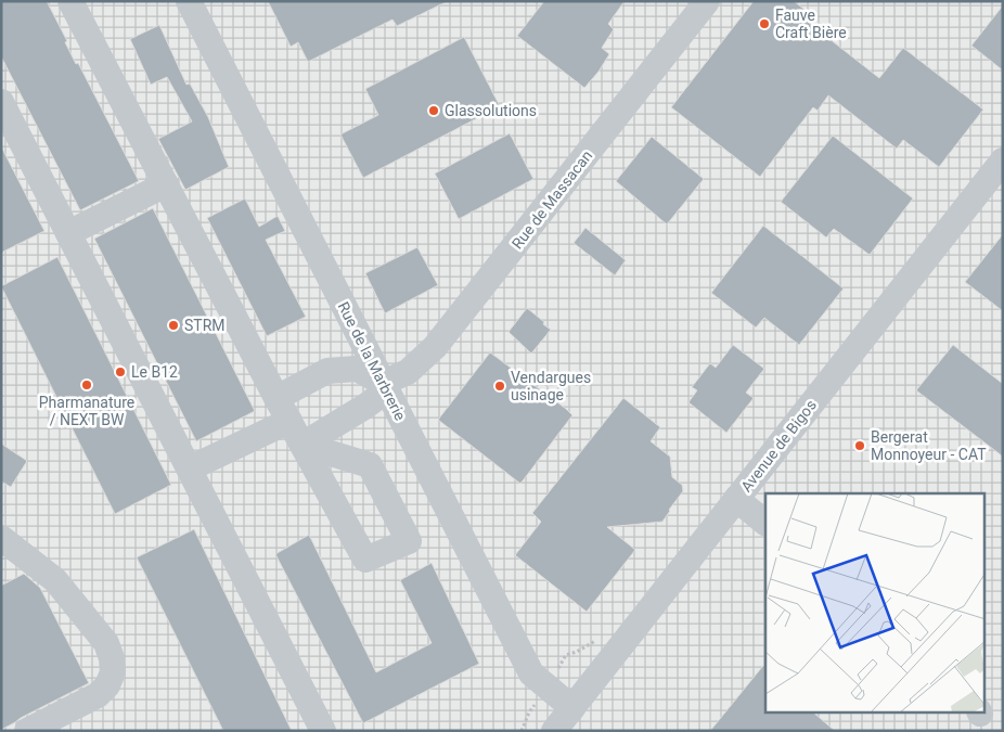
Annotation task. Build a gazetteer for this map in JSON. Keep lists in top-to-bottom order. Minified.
{"streets":{"street":["Rue de Massacan","Rue de la Marbrerie","Avenue de Bigos"]},"crossings":[["Rue de Massacan","Rue de la Marbrerie"],["Rue de la Marbrerie","Avenue de Bigos"]],"places":["Fauve Craft Bière","Glassolutions","STRM","Le B12","Pharmanature / NEXT BW","Vendargues usinage","Bergerat Monnoyeur - CAT"]}
